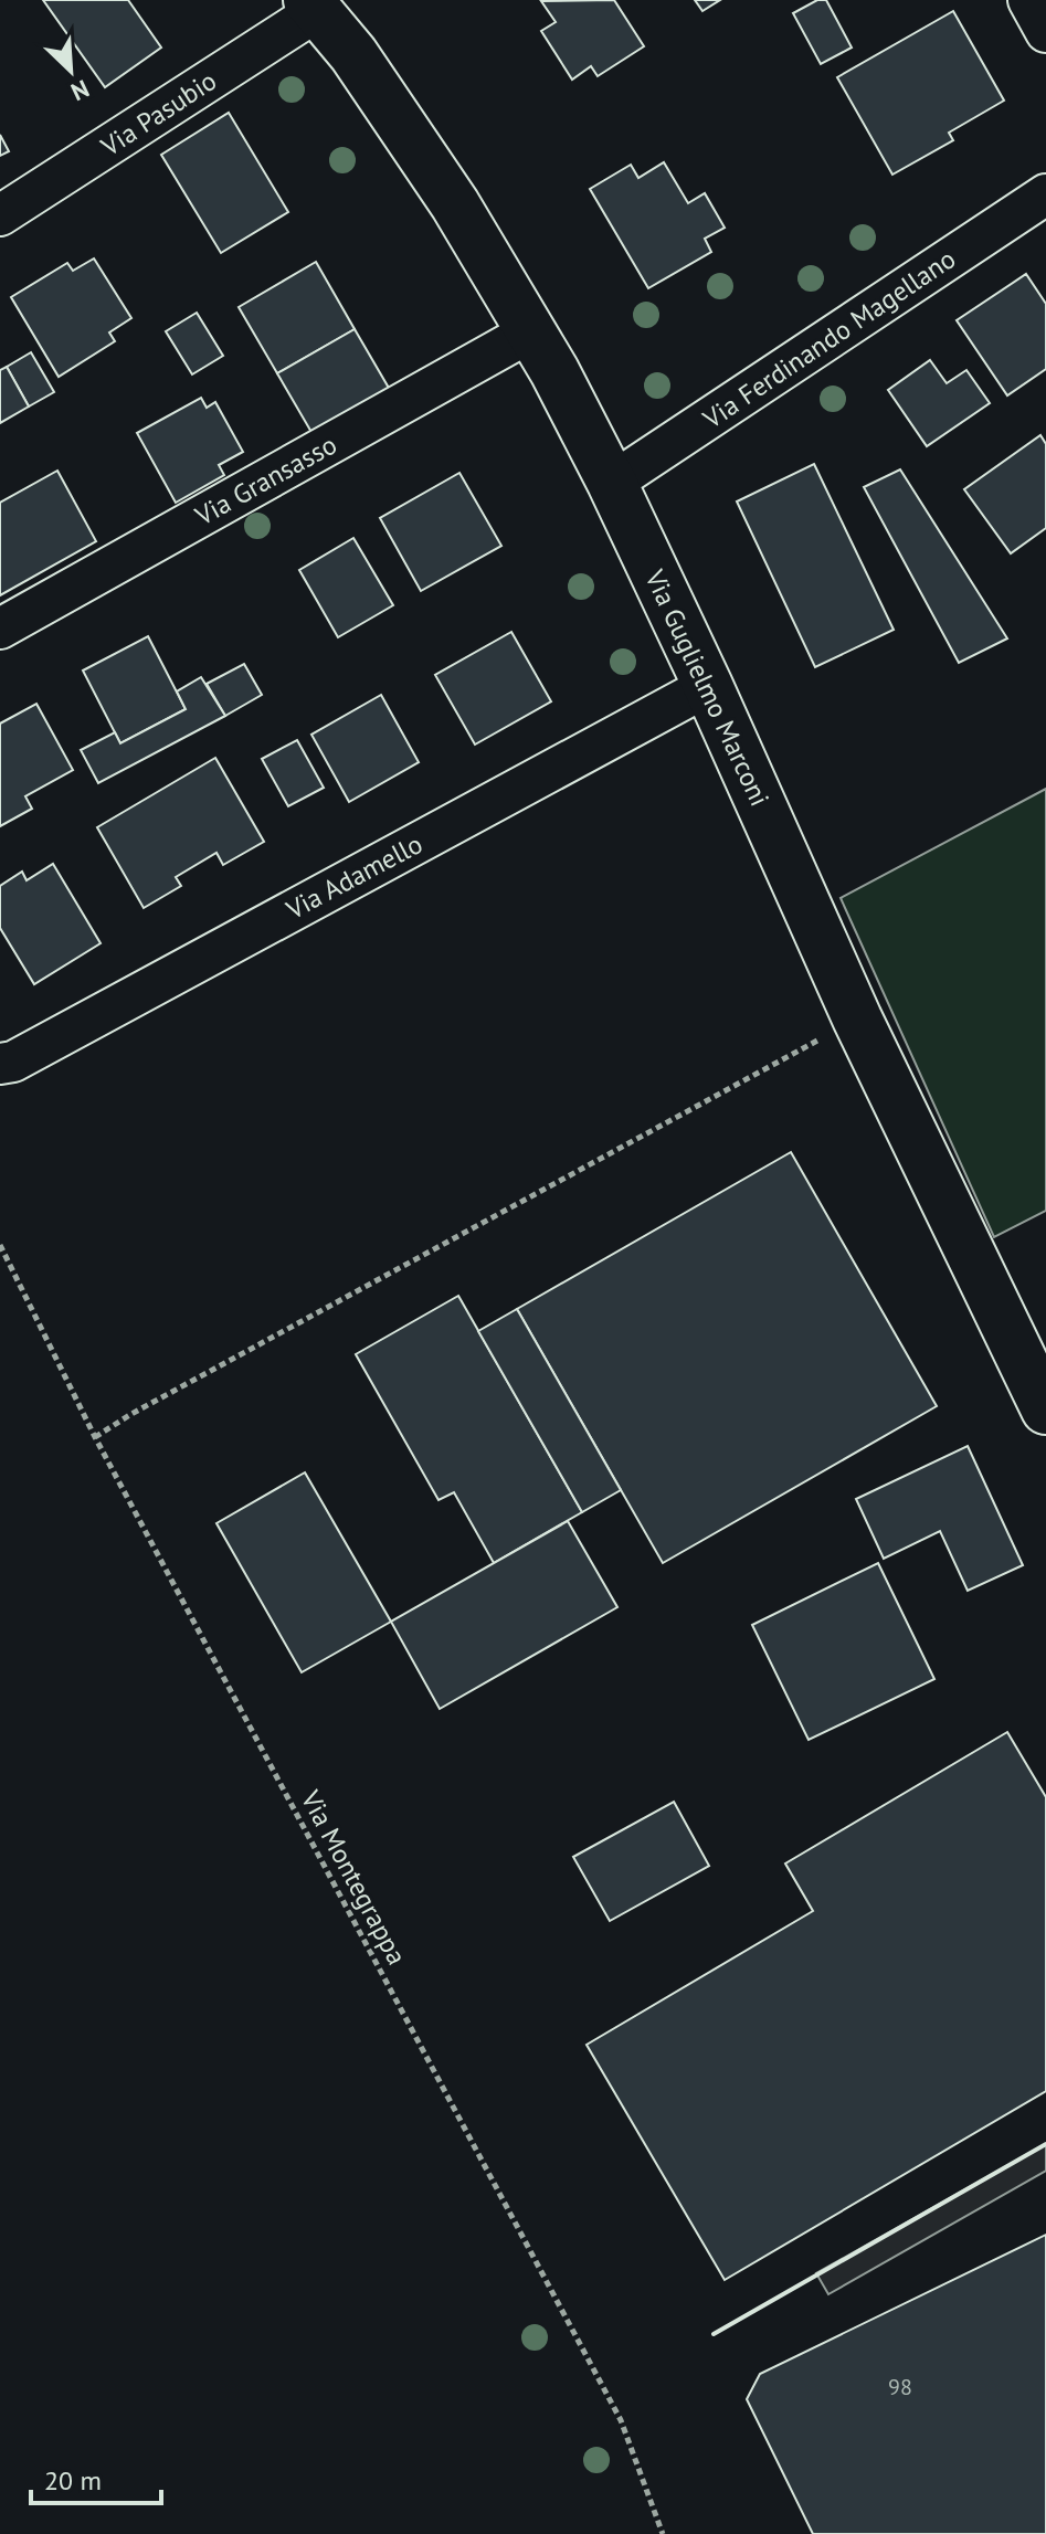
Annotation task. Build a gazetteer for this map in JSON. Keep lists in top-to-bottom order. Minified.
{"streets":{"street":["Via Pasubio","Via Ferdinando Magellano","Via Gransasso","Via Guglielmo Marconi","Via Adamello"],"path":["Via Montegrappa"]},"crossings":[["Via Pasubio","Via Guglielmo Marconi"],["Via Ferdinando Magellano","Via Guglielmo Marconi"],["Via Gransasso","Via Guglielmo Marconi"],["Via Guglielmo Marconi","Via Adamello"]],"house_numbers":["98"],"scale_bar":"20 m","north":"bottom right"}
